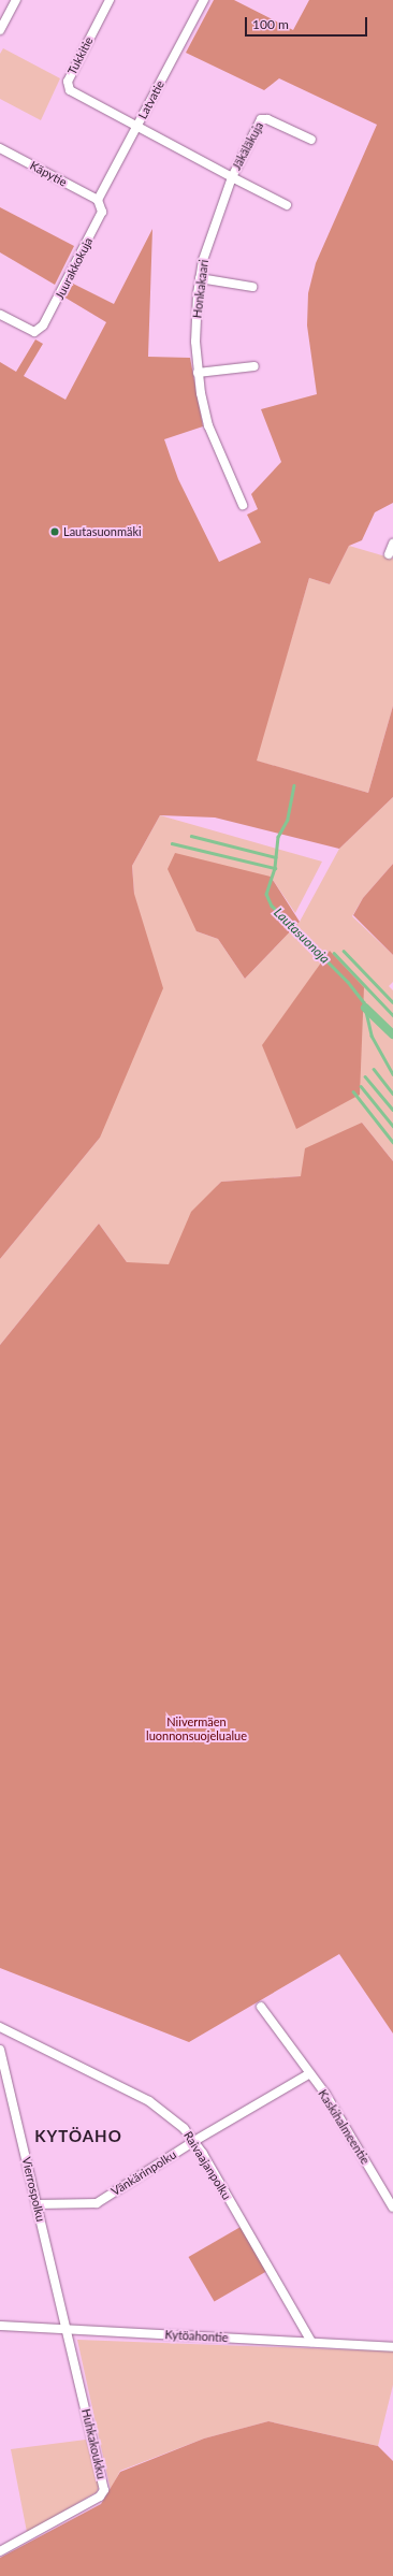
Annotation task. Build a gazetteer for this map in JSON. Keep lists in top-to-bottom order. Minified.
{"streets":{"street":["Tukkitie","Latvatie","Jäkäläkuja","Käpytie","Juurakkokuja","Honkakaari","Kaskihalmeentie","Raivaajanpolku","Vänkärinpolku","Vierrospolku","Kytöahontie","Huhkakoukku"]},"crossings":[["Tukkitie","Latvatie"],["Latvatie","Käpytie"],["Latvatie","Juurakkokuja"],["Jäkäläkuja","Honkakaari"],["Käpytie","Juurakkokuja"],["Kaskihalmeentie","Vänkärinpolku"],["Raivaajanpolku","Vänkärinpolku"],["Raivaajanpolku","Kytöahontie"],["Vänkärinpolku","Vierrospolku"],["Vierrospolku","Kytöahontie"],["Vierrospolku","Huhkakoukku"],["Kytöahontie","Huhkakoukku"]],"districts":["KYTÖAHO"],"water":["Lautasuonoja"],"parks":["Niivermäen luonnonsuojelualue"],"places":["Lautasuonmäki"],"scale_bar":"100 m"}
